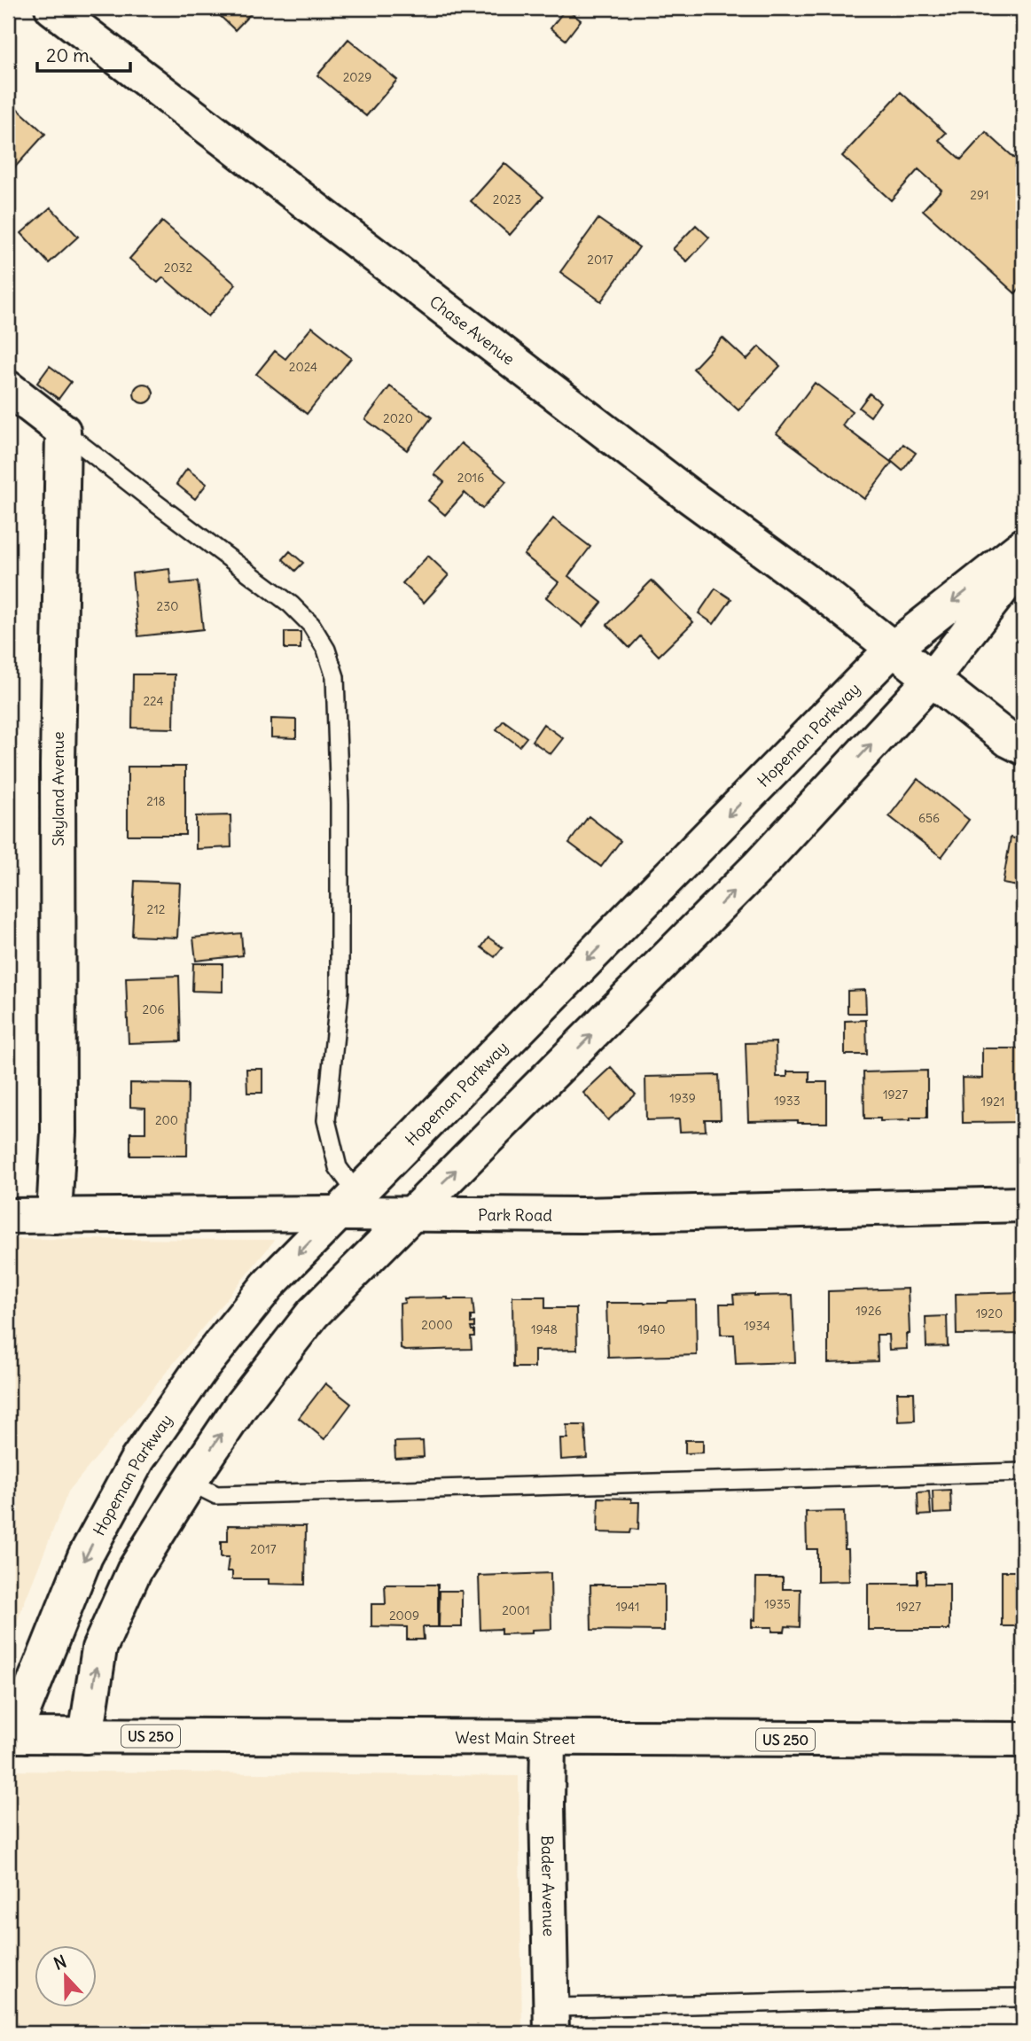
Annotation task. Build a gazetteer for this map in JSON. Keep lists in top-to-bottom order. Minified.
{"streets":{"main road":["Chase Avenue","Hopeman Parkway","Skyland Avenue","Park Road","US 250","West Main Street","Bader Avenue"]},"crossings":[["Chase Avenue","Hopeman Parkway"],["Hopeman Parkway","Park Road"],["Hopeman Parkway","West Main Street"],["Skyland Avenue","Park Road"],["West Main Street","Bader Avenue"]],"house_numbers":["2029","291","2023","2017","2032","2024","2020","2016","230","224","218","656","212","206","1927","1939","1933","1921","200","1926","1920","2000","1934","1948","1940","2017","1935","1941","1927","2001","2009"],"scale_bar":"20 m","north":"top"}
